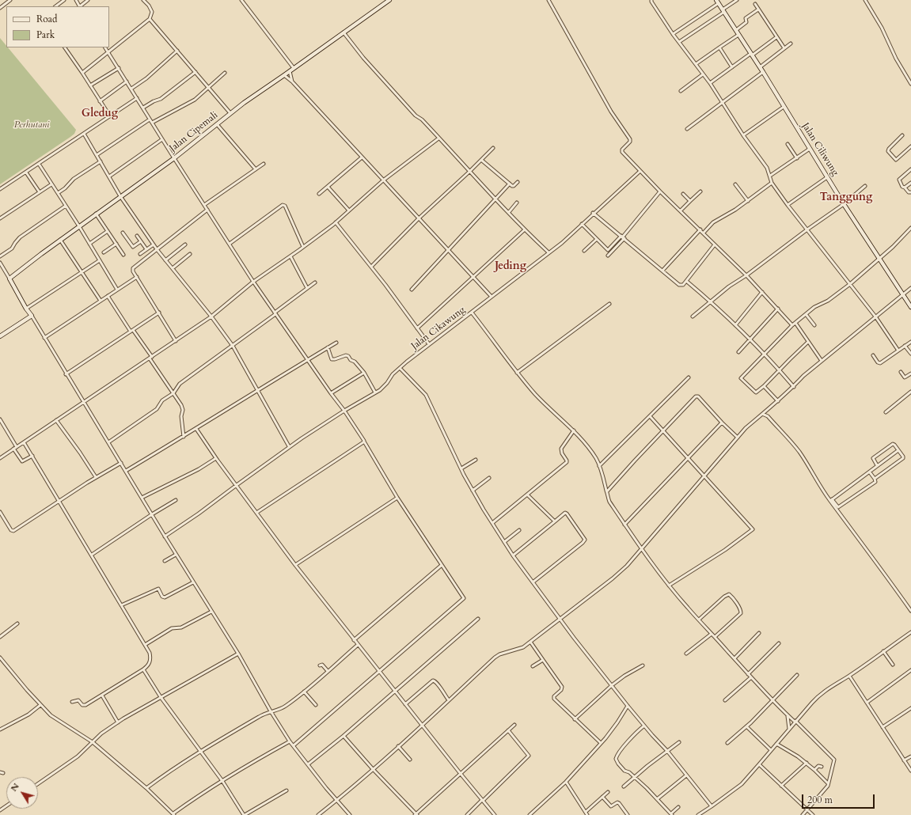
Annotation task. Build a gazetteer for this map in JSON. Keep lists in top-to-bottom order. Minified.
{"streets":{"main road":["Jalan Cipemali","Jalan Ciliwung"],"street":["Jalan Cikawung"]},"districts":["Gledug","Tanggung","Jeding"],"parks":["Perhutani"],"legend":["Road","Park"],"scale_bar":"200 m","north":"top left"}
